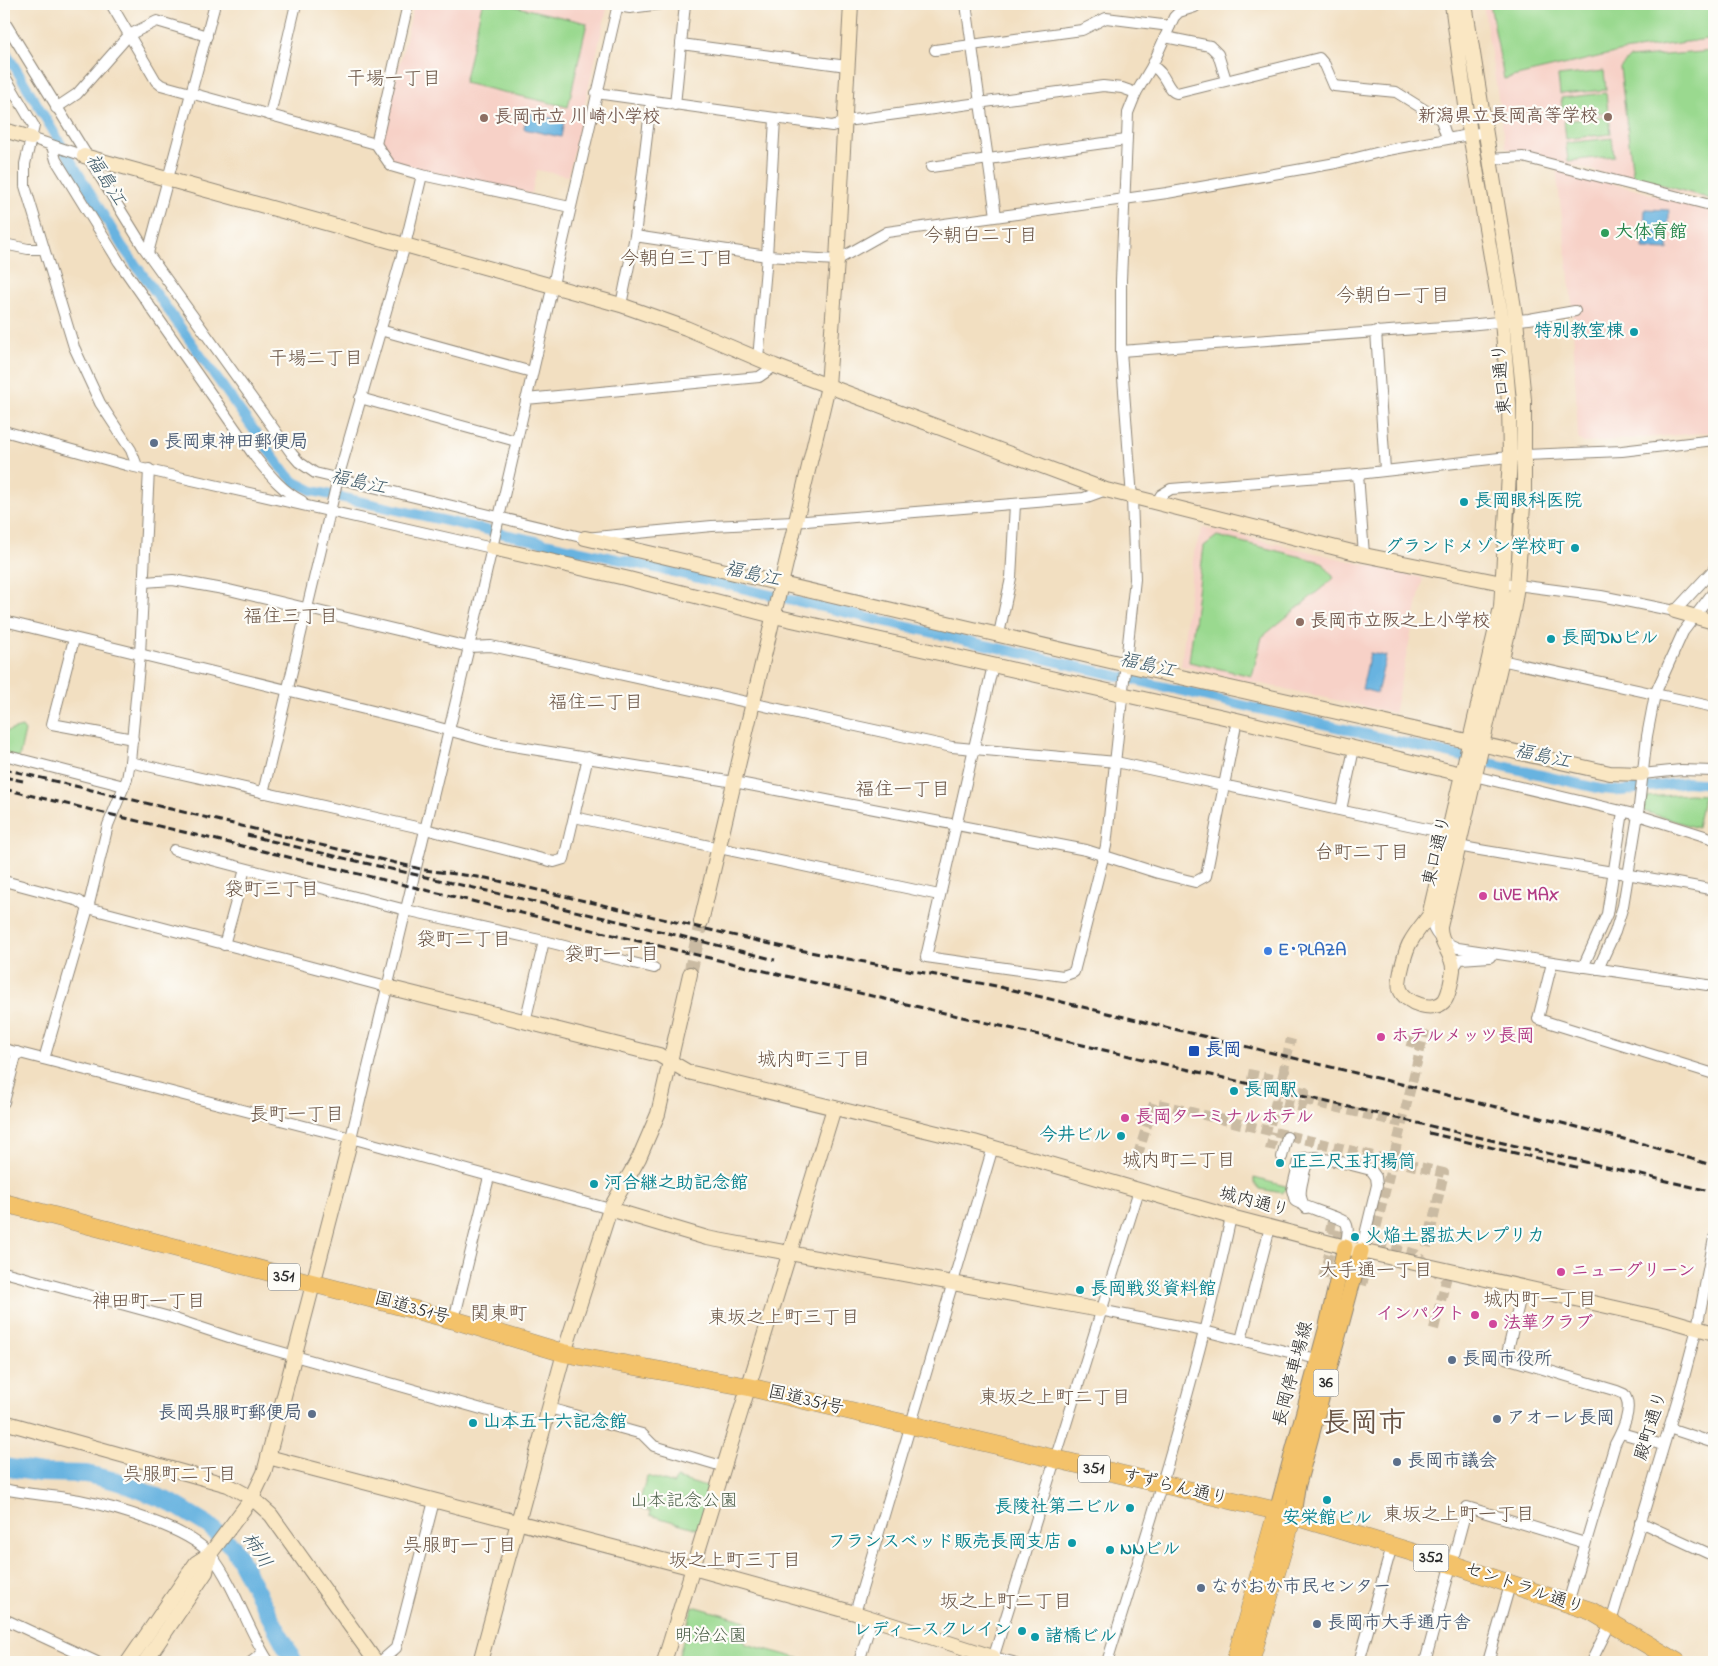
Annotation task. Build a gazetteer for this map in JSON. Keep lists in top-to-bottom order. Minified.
{"streets":{"highway":["351","国道351号","すずらん通り","352","セントラル通り"],"main road":["長岡停車場線","36"],"street":["東口通り","城内通り","殿町通り"]},"crossings":[["城内通り","長岡停車場線"],["城内通り","殿町通り"],["国道351号","すずらん通り"],["長岡停車場線","すずらん通り"],["長岡停車場線","セントラル通り"],["殿町通り","352"],["殿町通り","セントラル通り"],["すずらん通り","セントラル通り"],["352","セントラル通り"]],"districts":["干場一丁目","今朝白二丁目","今朝白三丁目","今朝白一丁目","干場二丁目","福住三丁目","福住二丁目","福住一丁目","台町二丁目","袋町三丁目","袋町二丁目","袋町一丁目","城内町三丁目","長町一丁目","城内町二丁目","大手通一丁目","城内町一丁目","神田町一丁目","関東町","東坂之上町三丁目","東坂之上町二丁目","長岡市","呉服町二丁目","東坂之上町一丁目","呉服町一丁目","坂之上町三丁目","坂之上町二丁目"],"water":["福島江","柿川"],"parks":["山本記念公園","明治公園"],"places":{"other":["新潟県立長岡高等学校","長岡市立 川崎小学校","大体育館","特別教室棟","長岡東神田郵便局","長岡眼科医院","グランドメゾン学校町","長岡市立阪之上小学校","長岡DNビル","LiVE MAX","E･PLAZA","ホテルメッツ長岡","長岡駅","長岡ターミナルホテル","今井ビル","正三尺玉打揚筒","河合継之助記念館","火焔土器拡大レプリカ","ニューグリーン","長岡戦災資料館","インパクト","法華クラブ","長岡市役所","長岡呉服町郵便局","アオーレ長岡","山本五十六記念館","長岡市議会","安栄館ビル","長陵社第二ビル","フランスベッド販売長岡支店","NNビル","ながおか市民センター","長岡市大手通庁舎","レディースクレイン","諸橋ビル"],"transit":["長岡"]}}
